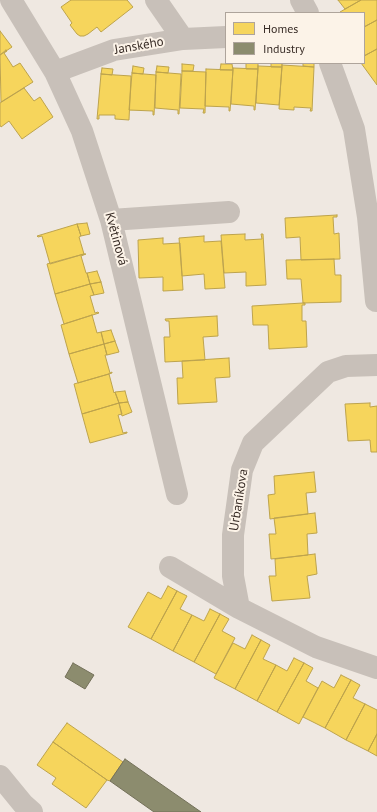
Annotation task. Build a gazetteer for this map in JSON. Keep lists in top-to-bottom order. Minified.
{"streets":{"street":["Janského","Květinová","Urbaníkova"]},"crossings":[["Janského","Květinová"]],"legend":["Homes","Industry"]}
